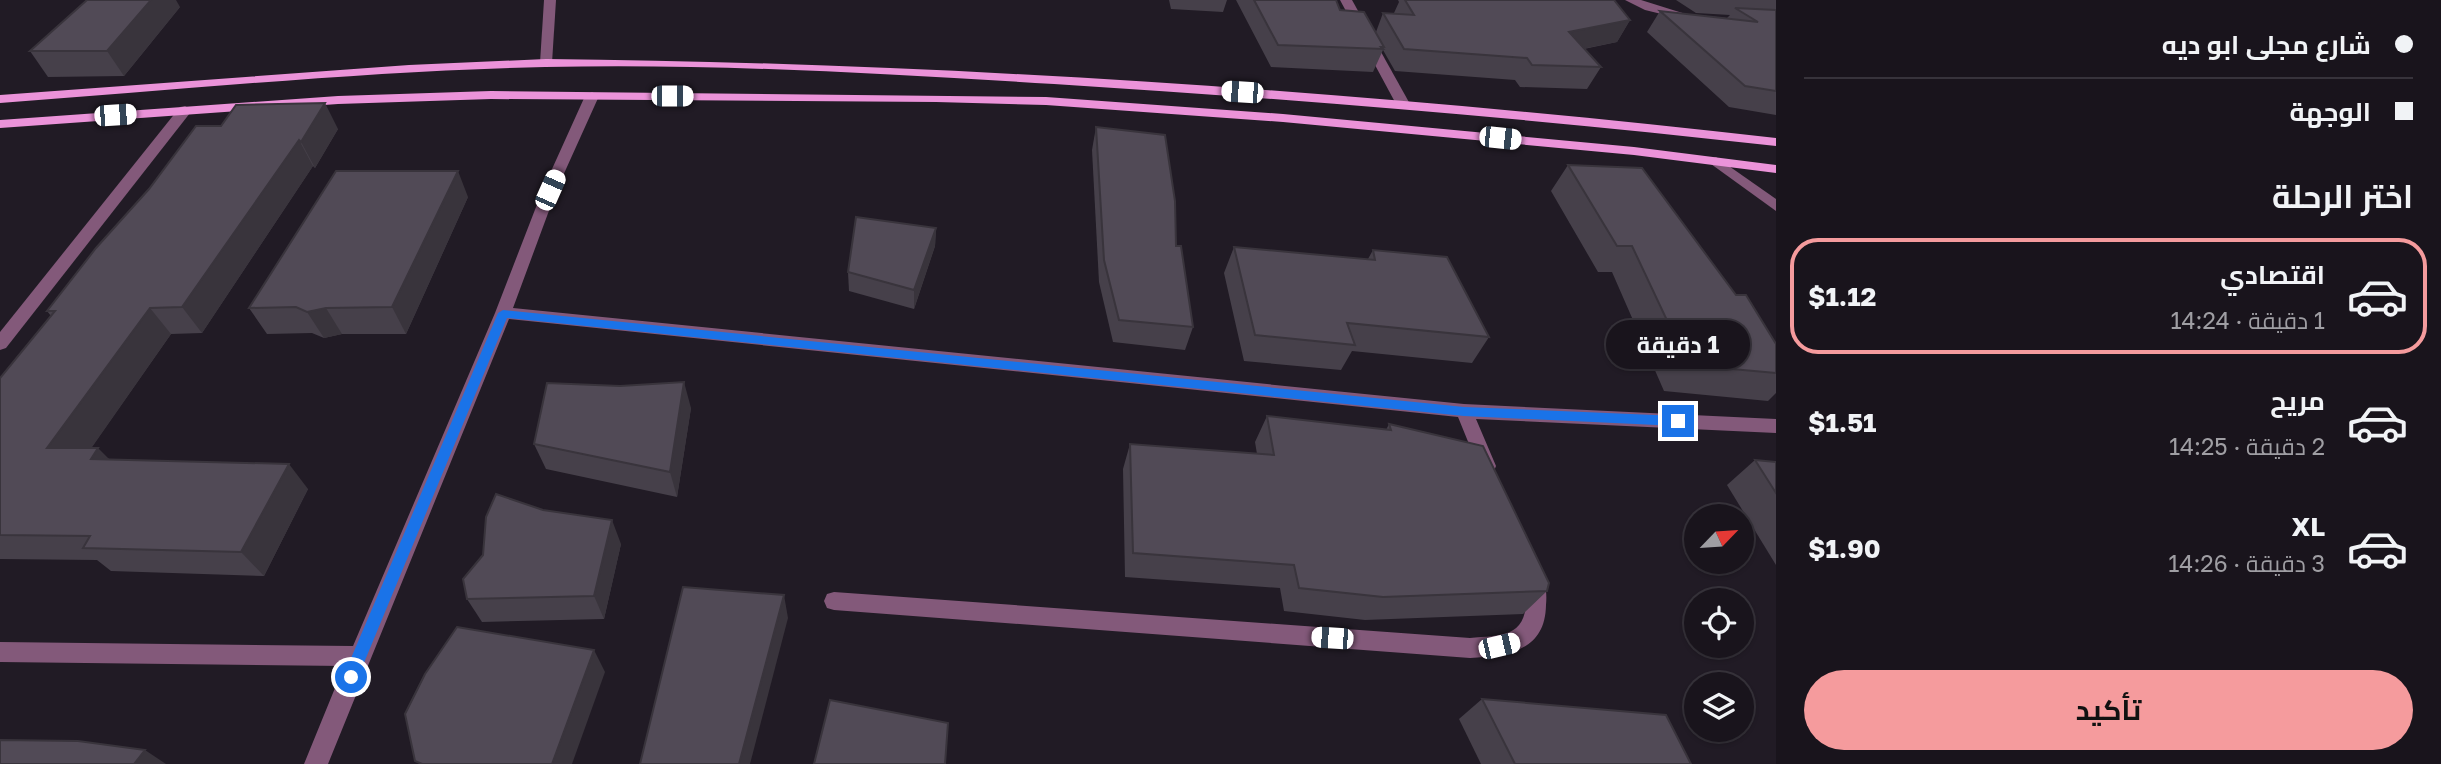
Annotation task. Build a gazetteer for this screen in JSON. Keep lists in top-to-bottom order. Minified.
{"north":"top right","page":{"banner":["شارع مجلى ابو ديه","الوجهة"],"heading":"اختر الرحلة","list":[{"name":"اقتصادي","note":"1 دقيقة · 14:24","value":"$1.12"},{"name":"مريح","note":"2 دقيقة · 14:25","value":"$1.51"},{"name":"XL","note":"3 دقيقة · 14:26","value":"$1.90"}],"bubble":"1 دقيقة","buttons":"تأكيد"}}
